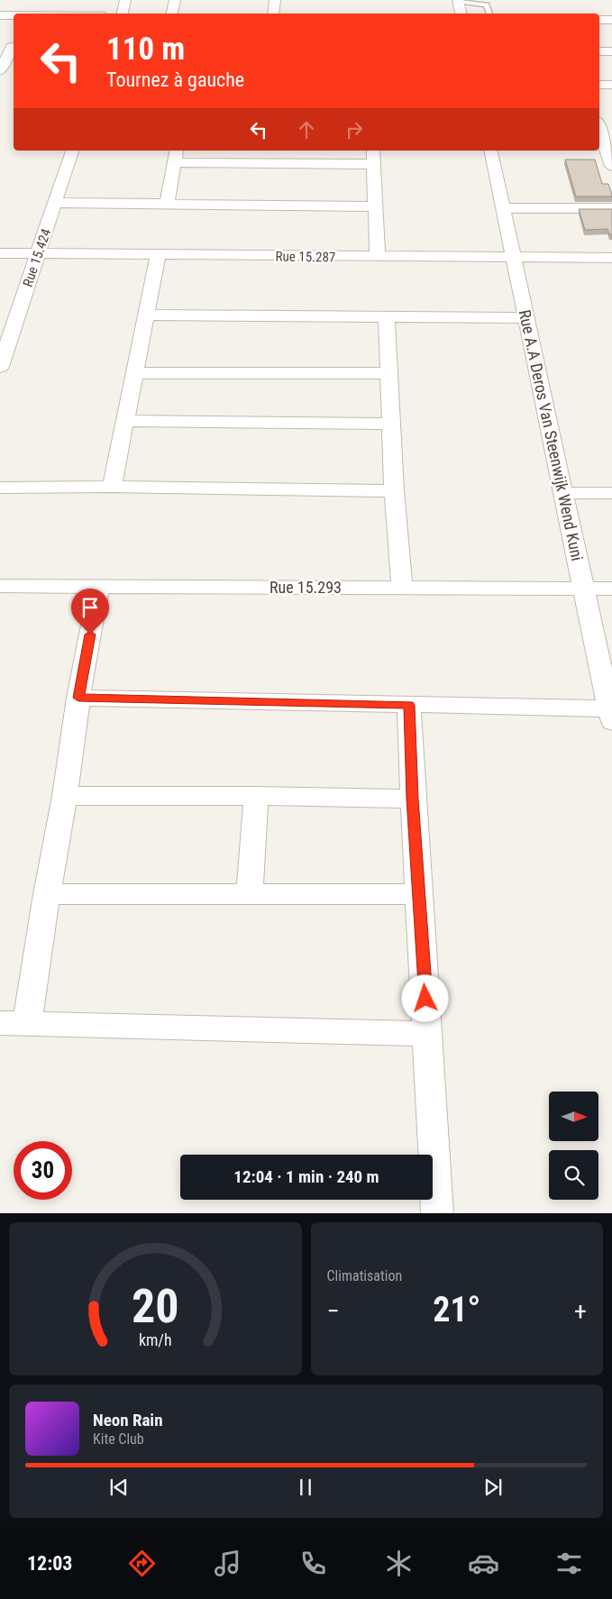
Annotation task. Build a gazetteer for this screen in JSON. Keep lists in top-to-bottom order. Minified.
{"streets":{"street":["Rue 15.287","Rue 15.424","Rue A.A Deros Van Steenwijk Wend Kuni","Rue 15.293"]},"crossings":[["Rue 15.287","Rue 15.424"],["Rue 15.287","Rue A.A Deros Van Steenwijk Wend Kuni"],["Rue A.A Deros Van Steenwijk Wend Kuni","Rue 15.293"]],"north":"right","page":{"turn":["110 m","Tournez à gauche"],"limit":"30","trip":"12:04 · 1 min · 240 m","tile":"Climatisation","heat":["−","21°","+"],"song":["Neon Rain","Kite Club"],"tabs":"12:03","gauge":["20","km/h"]}}
